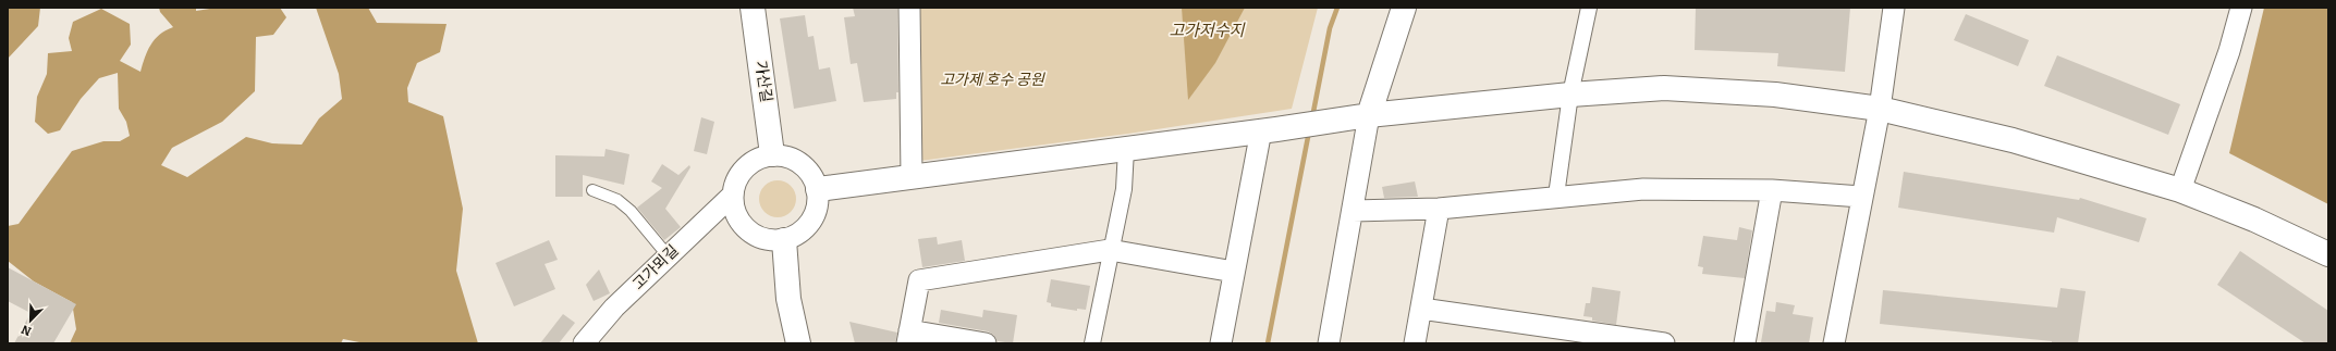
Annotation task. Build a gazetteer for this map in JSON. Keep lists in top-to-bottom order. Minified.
{"streets":{"street":["가산길","고가뫼길"]},"crossings":[["가산길","고가뫼길"]],"water":["고가저수지"],"parks":["고가제 호수 공원"],"north":"bottom left"}
